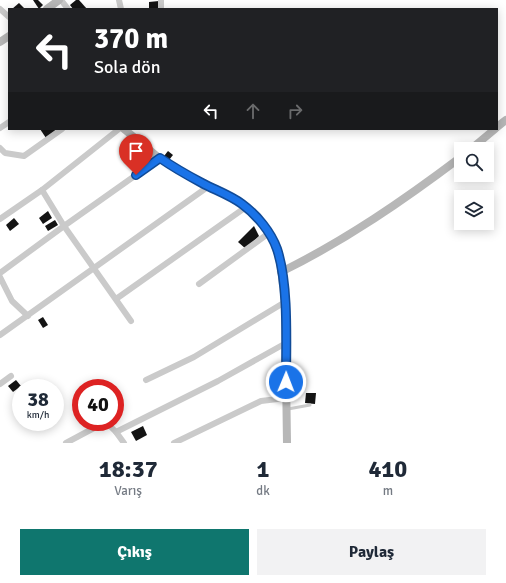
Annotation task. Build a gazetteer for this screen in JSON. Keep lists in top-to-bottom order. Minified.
{"page":{"turn":["370 m","Sola dön"],"speed":"38 km/h","limit":"40","eta":["18:37","Varış","1","dk","410","m"],"buttons":["Çıkış","Paylaş"]}}
